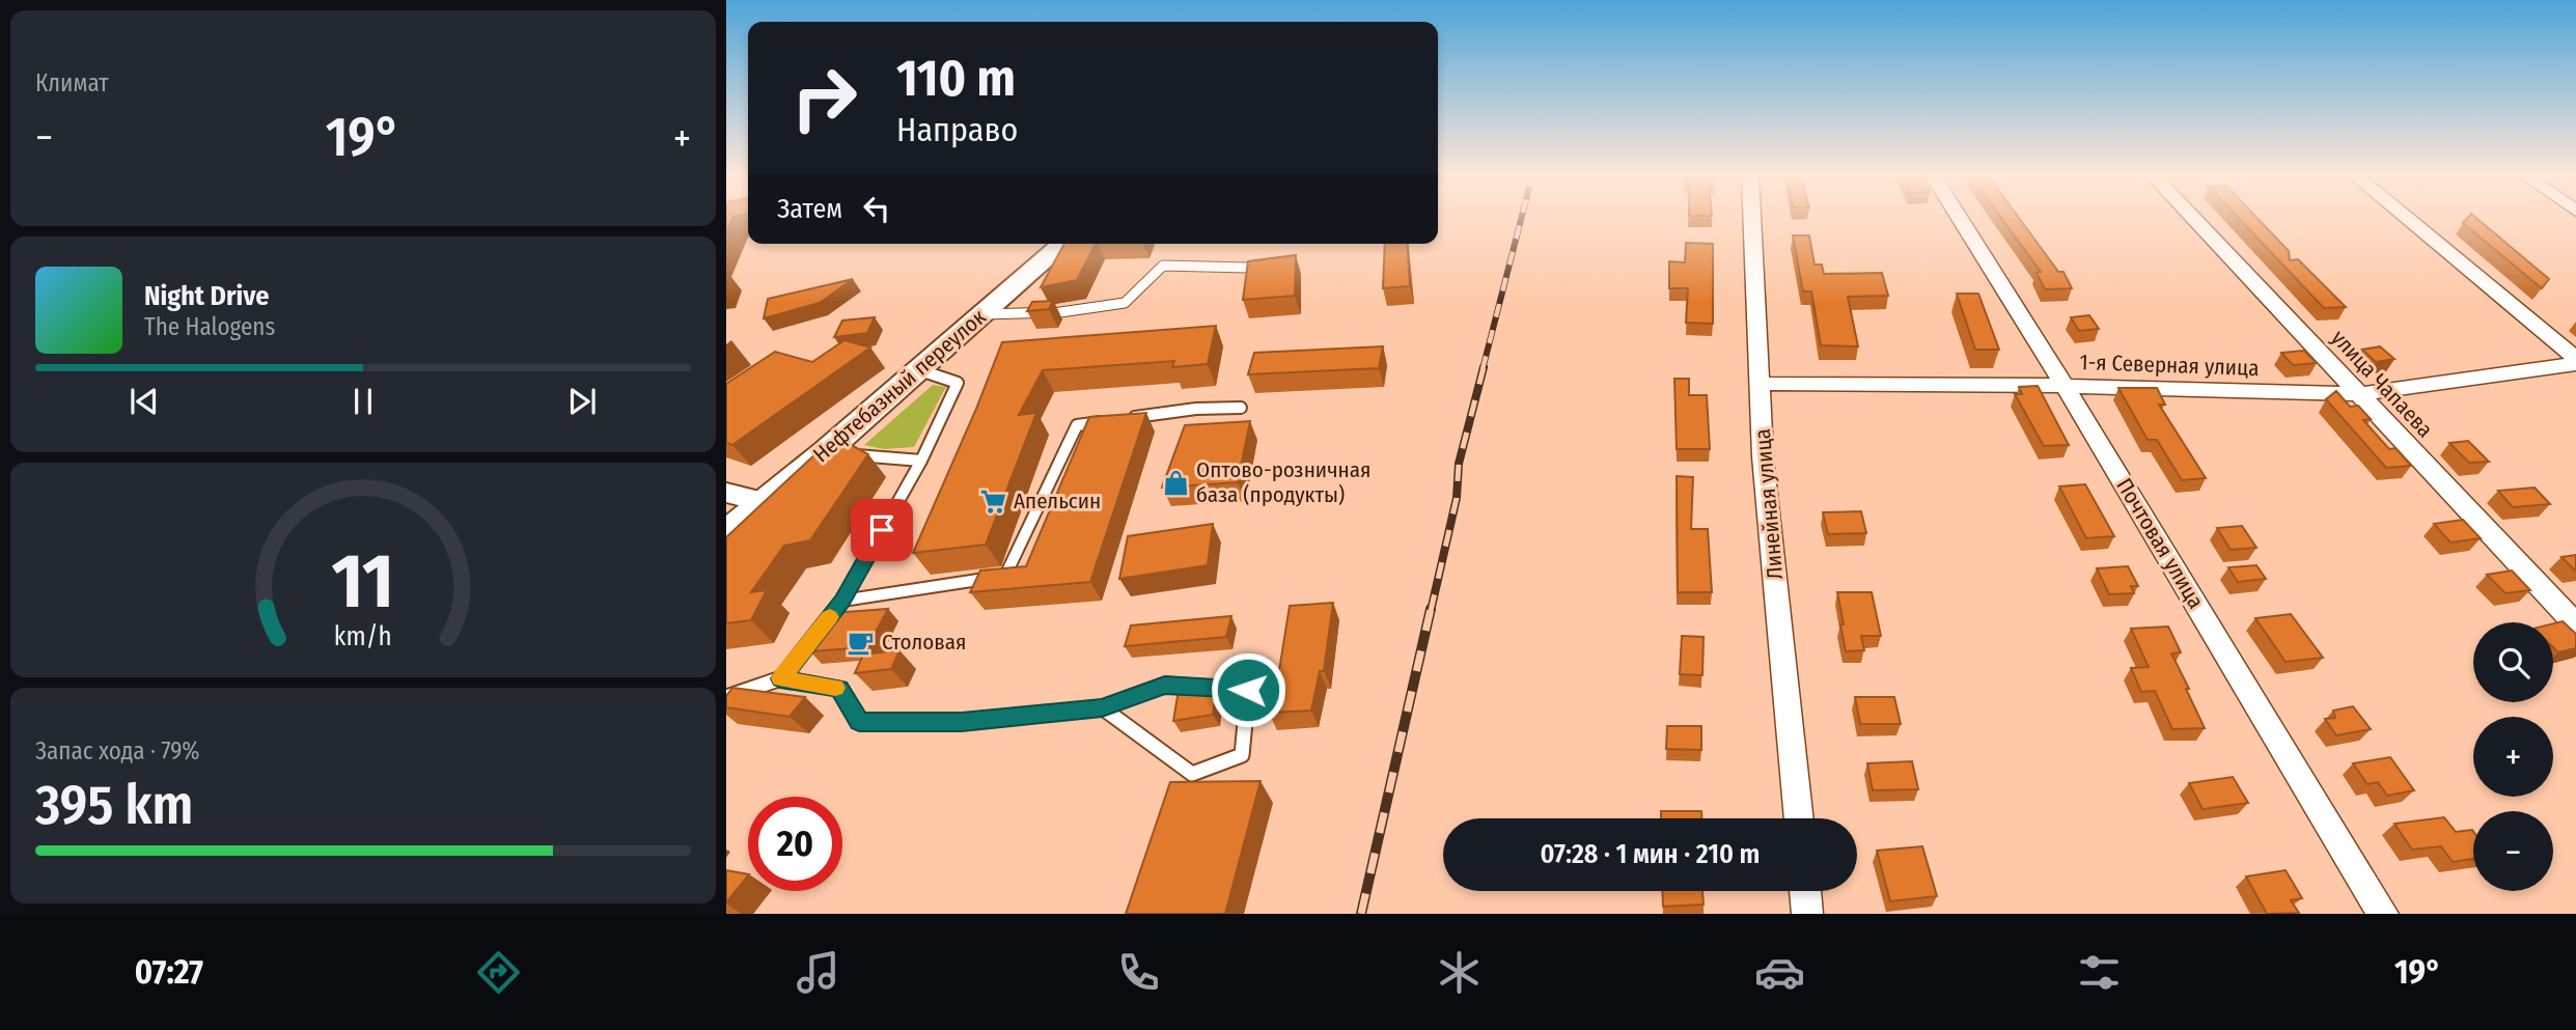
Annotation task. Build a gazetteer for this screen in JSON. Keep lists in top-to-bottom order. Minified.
{"streets":{"main road":["Нефтебазный переулок"],"street":["1-я Северная улица","улица Чапаева","Линейная улица","Почтовая улица"]},"crossings":[["1-я Северная улица","улица Чапаева"],["1-я Северная улица","Линейная улица"],["1-я Северная улица","Почтовая улица"]],"places":{"shop":["Оптово-розничная база (продукты)"],"supermarket":["Апельсин"],"cafe":["Столовая"]},"page":{"tile":["Климат",["Запас хода · 79%","395 km"]],"turn":["110 m","Направо"],"heat":["−","19°","+"],"then":"Затем","song":["Night Drive","The Halogens"],"map_buttons":["+","−"],"limit":"20","trip":"07:28 · 1 мин · 210 m","tabs":["07:27","19°"],"gauge":["11","km/h"]}}
